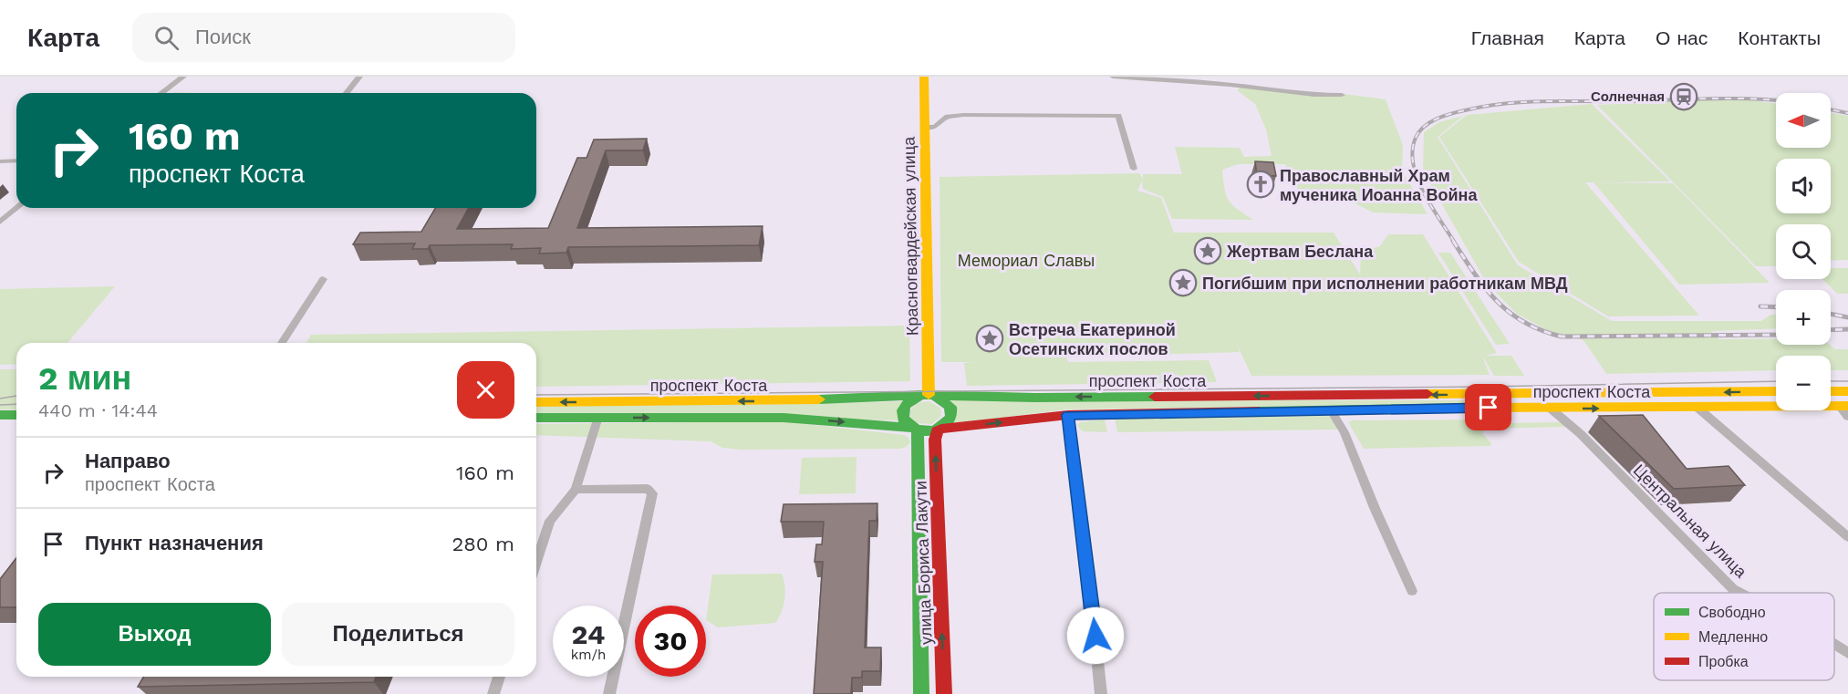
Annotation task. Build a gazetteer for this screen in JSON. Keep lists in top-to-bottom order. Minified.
{"streets":{"main road":["Красногвардейская улица","проспект Коста","улица Бориса Лакути"],"street":["Центральная улица"]},"crossings":[["Красногвардейская улица","проспект Коста"],["Красногвардейская улица","улица Бориса Лакути"],["проспект Коста","Центральная улица"],["проспект Коста","улица Бориса Лакути"]],"parks":["Мемориал Славы"],"places":{"station":["Солнечная"],"church":["Православный Храм мученика Иоанна Война"],"place":["Жертвам Беслана","Погибшим при исполнении работникам МВД","Встреча Екатериной Осетинских послов"]},"legend":["Свободно","Медленно","Пробка"],"north":"left","page":{"header":"Карта","search":"Поиск","nav":["Главная","Карта","О нас","Контакты"],"map_buttons":["+","−"],"turn":["160 m","проспект Коста"],"heading":["2 мин","440 m · 14:44"],"list":[{"name":"Направо","note":"проспект Коста","value":"160 m"},{"name":"Пункт назначения","value":"280 m"}],"buttons":["Выход","Поделиться"],"speed":"24 km/h","limit":"30"}}
